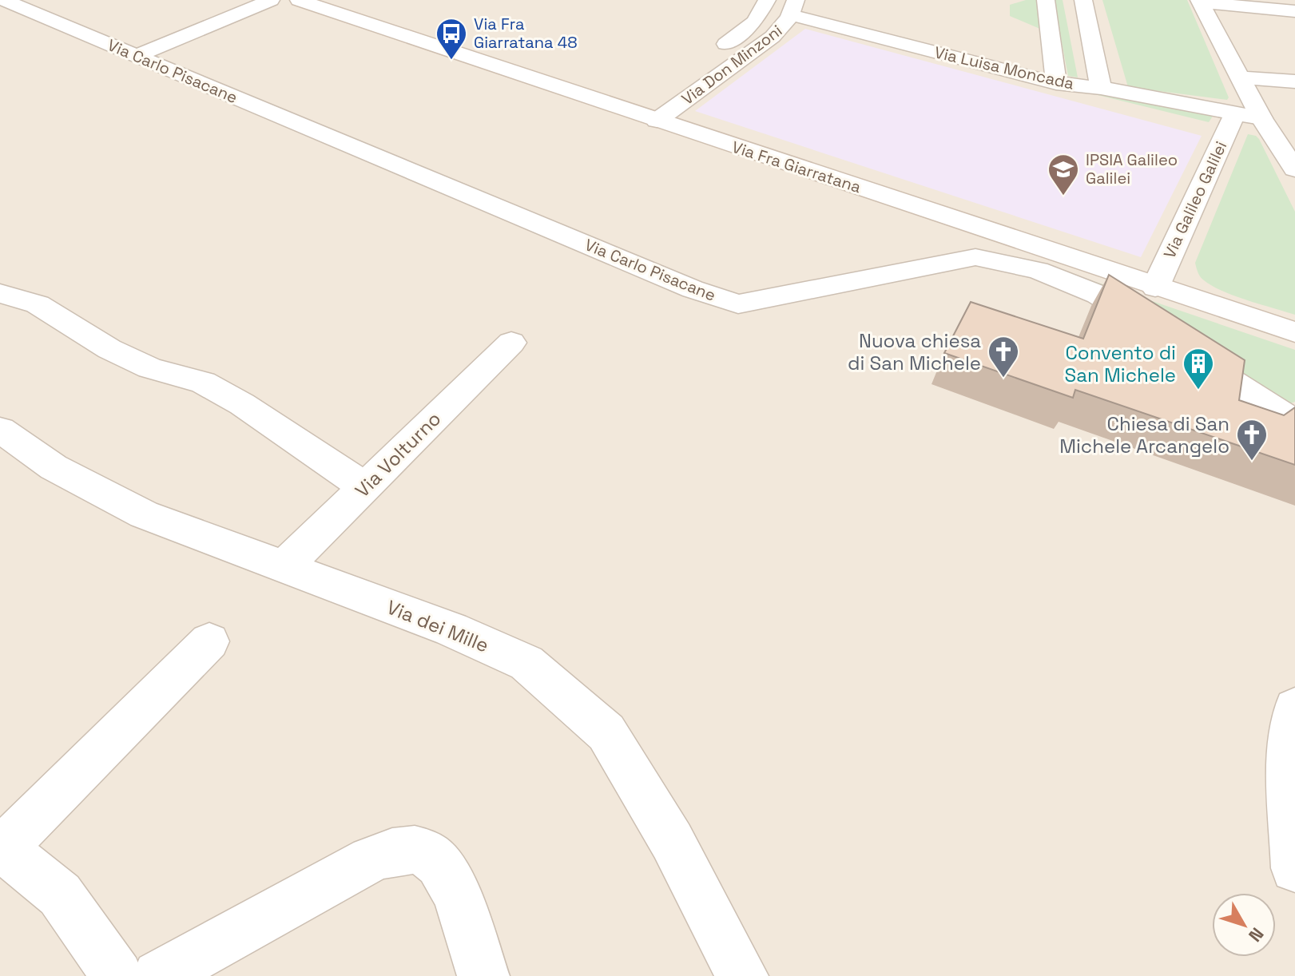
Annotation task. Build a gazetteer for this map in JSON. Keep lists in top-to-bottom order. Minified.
{"streets":{"street":["Via Don Minzoni","Via Luisa Moncada","Via Carlo Pisacane","Via Fra Giarratana","Via Galileo Galilei","Via Volturno","Via dei Mille"]},"crossings":[["Via Don Minzoni","Via Luisa Moncada"],["Via Don Minzoni","Via Fra Giarratana"],["Via Luisa Moncada","Via Galileo Galilei"],["Via Fra Giarratana","Via Galileo Galilei"],["Via Volturno","Via dei Mille"]],"places":{"bus stop":["Via Fra Giarratana 48"],"school or university":["IPSIA Galileo Galilei"],"church":["Nuova chiesa di San Michele","Chiesa di San Michele Arcangelo"],"building":["Convento di San Michele"]},"north":"bottom right"}
